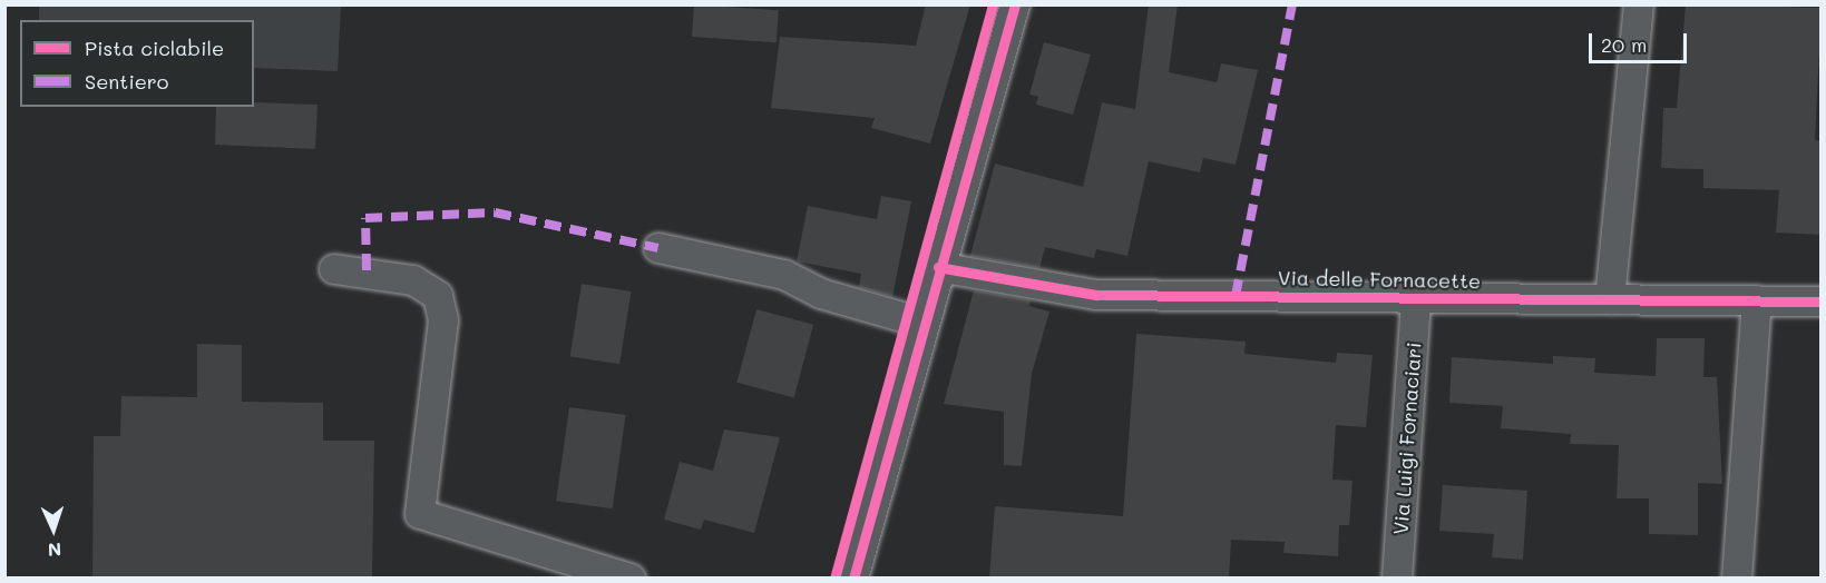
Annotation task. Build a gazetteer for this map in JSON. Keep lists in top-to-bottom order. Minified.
{"streets":{"street":["Via delle Fornacette","Via Luigi Fornaciari"]},"crossings":[["Via delle Fornacette","Via Luigi Fornaciari"]],"legend":["Pista ciclabile","Sentiero"],"scale_bar":"20 m","north":"bottom"}
